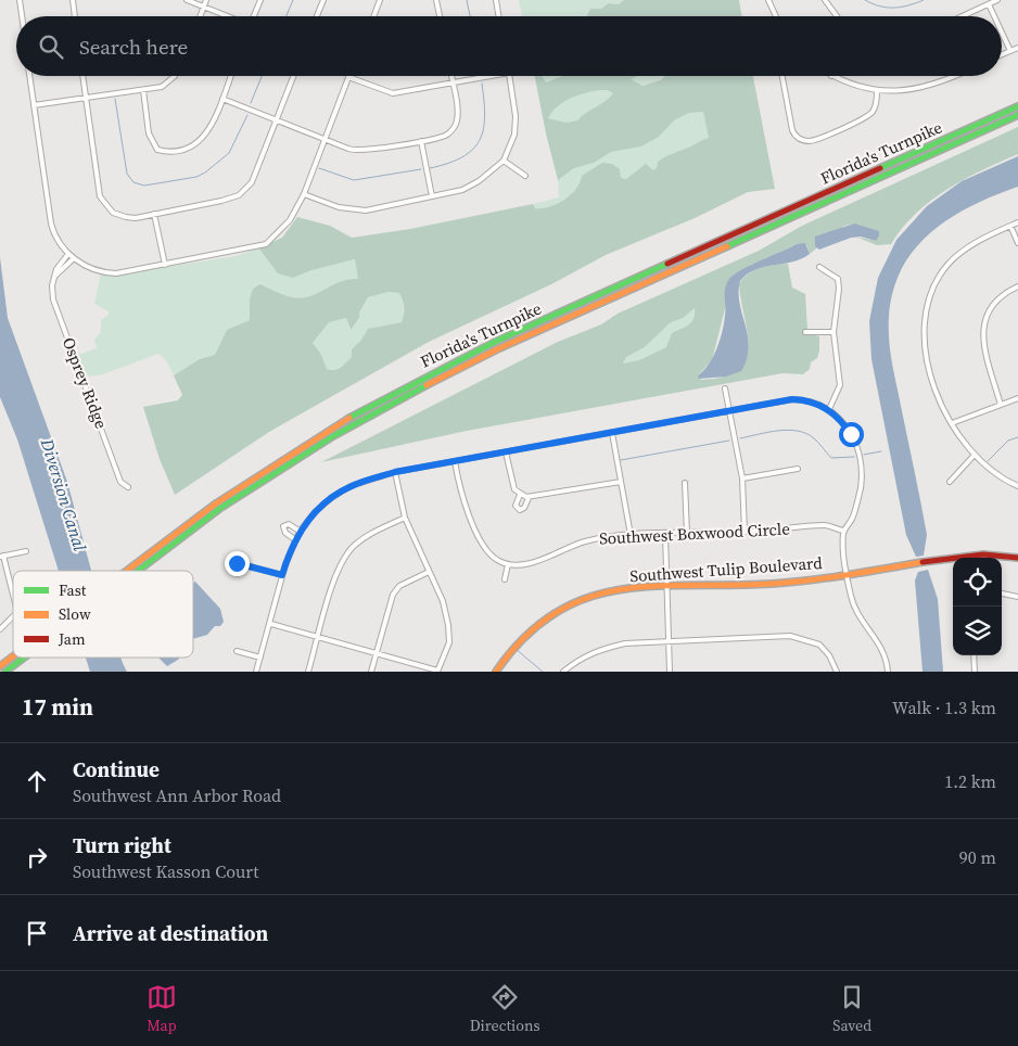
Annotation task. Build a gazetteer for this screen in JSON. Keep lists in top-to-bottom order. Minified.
{"streets":{"main road":["Florida's Turnpike","Southwest Tulip Boulevard"],"street":["Osprey Ridge","Southwest Boxwood Circle"]},"water":["Diversion Canal"],"legend":["Fast","Slow","Jam"],"page":{"search":"Search here","heading":["17 min","Walk · 1.3 km"],"list":[["Continue","Southwest Ann Arbor Road","1.2 km"],["Turn right","Southwest Kasson Court","90 m"],"Arrive at destination"],"nav":["Map","Directions","Saved"]}}
